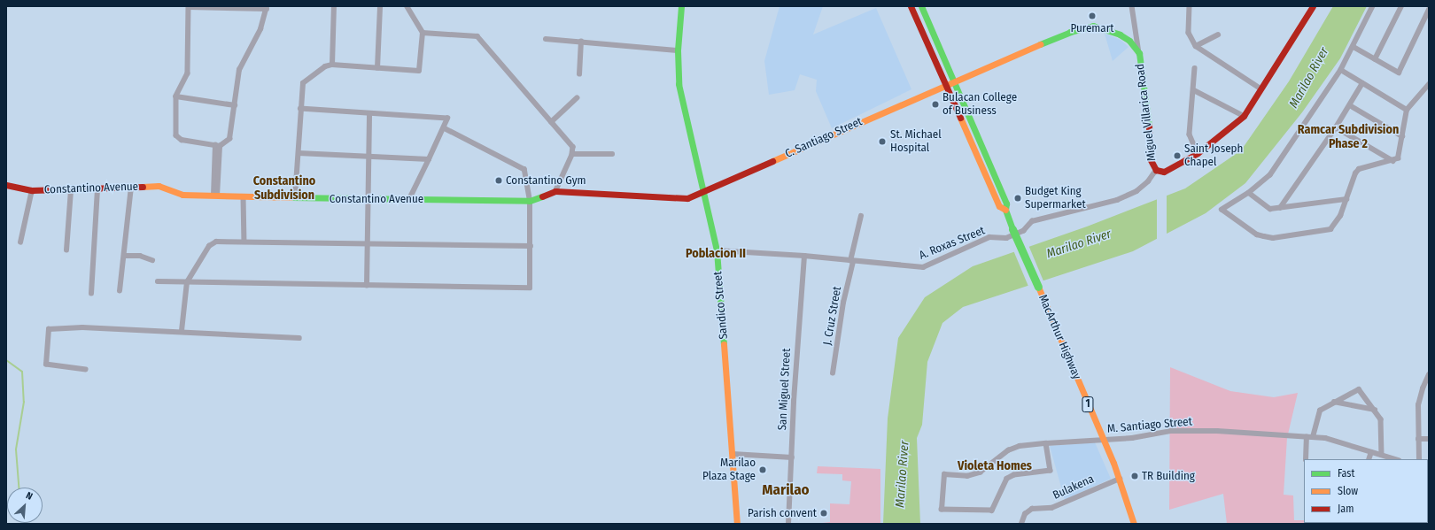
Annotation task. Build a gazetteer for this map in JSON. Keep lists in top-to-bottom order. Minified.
{"streets":{"main road":["Miguel Villarica Road","C. Santiago Street","Constantino Avenue","Sandico Street","MacArthur Highway","1"],"street":["A. Roxas Street","J. Cruz Street","San Miguel Street","M. Santiago Street","Bulakena"]},"crossings":[["Miguel Villarica Road","C. Santiago Street"],["Miguel Villarica Road","A. Roxas Street"],["Miguel Villarica Road","MacArthur Highway"],["C. Santiago Street","Constantino Avenue"],["C. Santiago Street","Sandico Street"],["C. Santiago Street","MacArthur Highway"],["Constantino Avenue","Sandico Street"],["A. Roxas Street","Sandico Street"],["A. Roxas Street","J. Cruz Street"],["A. Roxas Street","San Miguel Street"],["MacArthur Highway","M. Santiago Street"],["MacArthur Highway","Bulakena"]],"districts":["Ramcar Subdivision Phase 2","Constantino Subdivision","Poblacion II","Violeta Homes","Marilao"],"water":["Marilao River"],"places":["Puremart","Bulacan College of Business","St. Michael Hospital","Saint Joseph Chapel","Constantino Gym","Budget King Supermarket","Marilao Plaza Stage","TR Building","Parish convent"],"legend":["Fast","Slow","Jam"],"north":"top right"}
